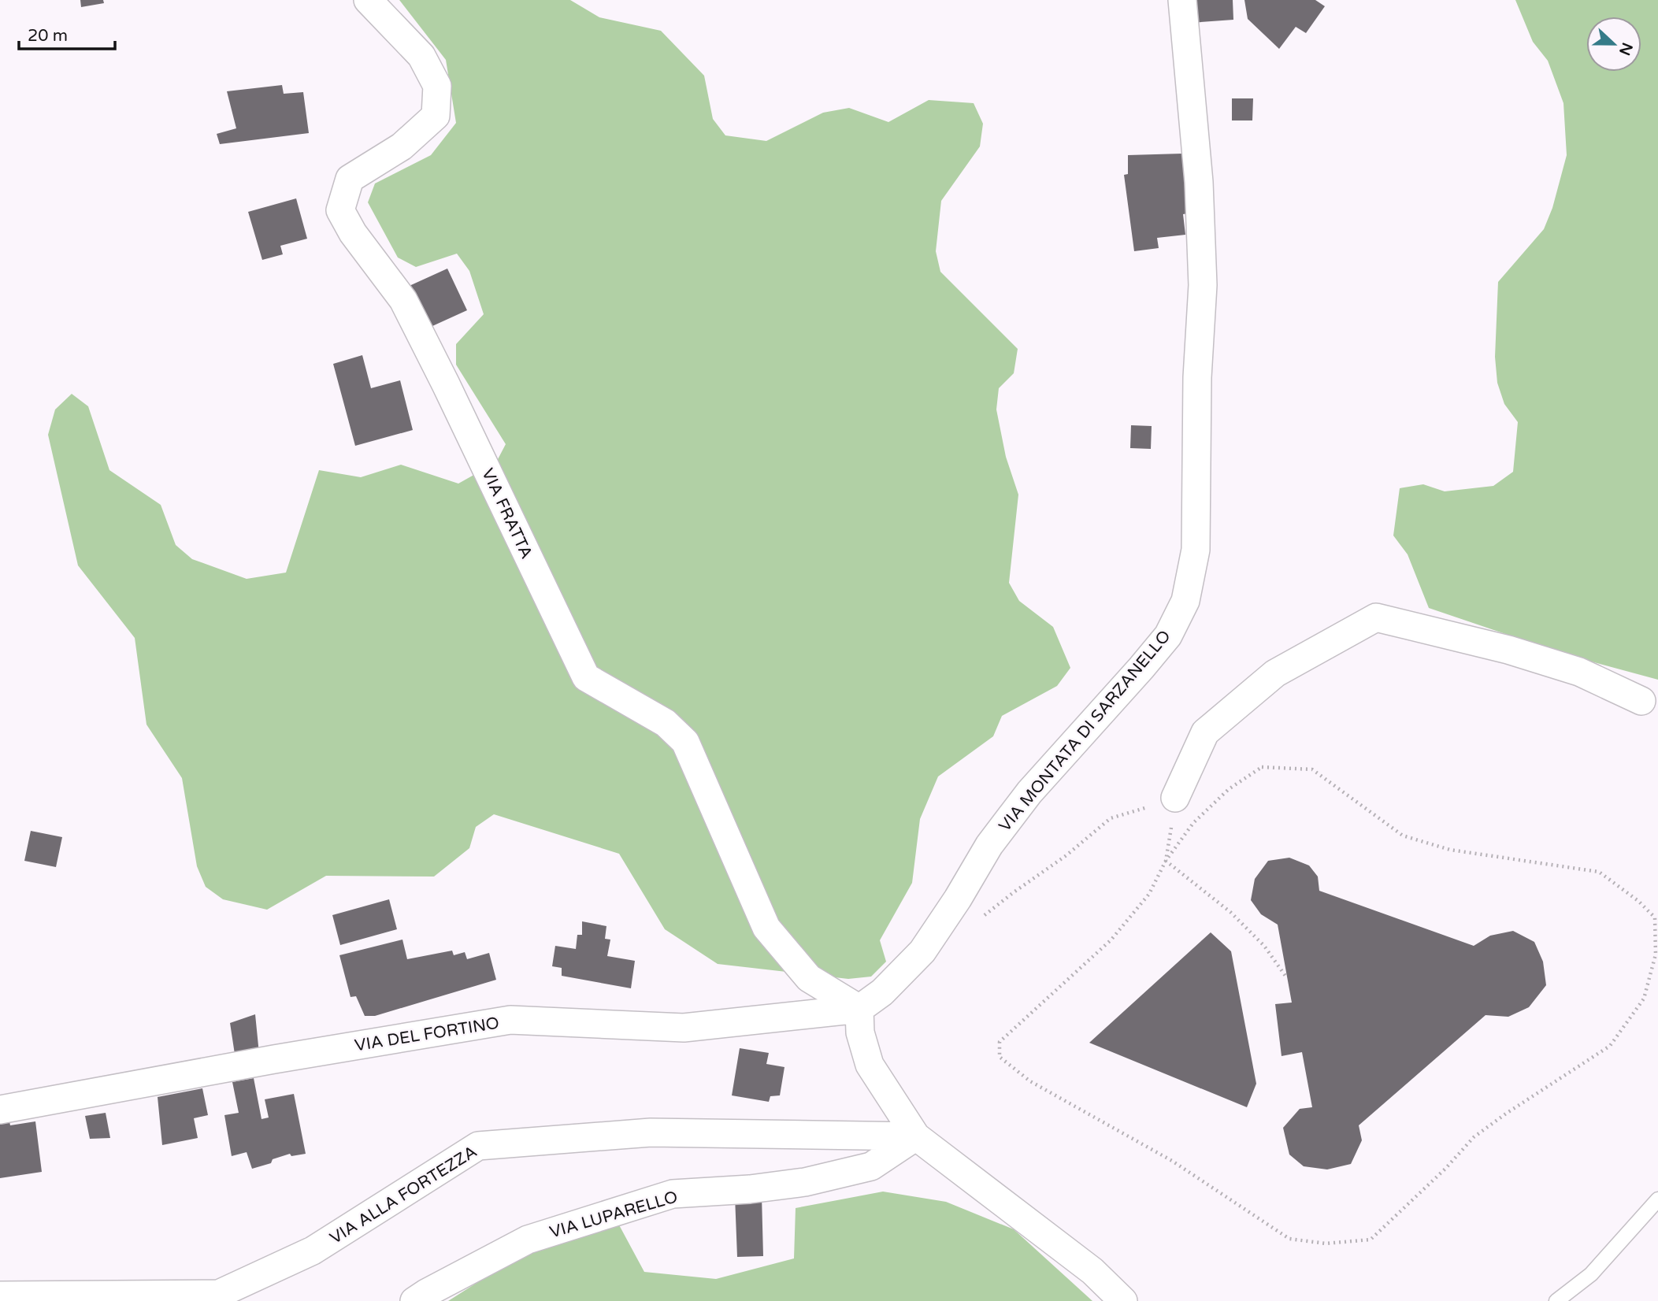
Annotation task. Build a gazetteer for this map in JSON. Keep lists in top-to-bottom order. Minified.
{"streets":{"street":["VIA FRATTA","VIA MONTATA DI SARZANELLO","VIA DEL FORTINO","VIA ALLA FORTEZZA","VIA LUPARELLO"]},"crossings":[["VIA FRATTA","VIA MONTATA DI SARZANELLO"],["VIA FRATTA","VIA DEL FORTINO"],["VIA MONTATA DI SARZANELLO","VIA DEL FORTINO"],["VIA ALLA FORTEZZA","VIA LUPARELLO"]],"scale_bar":"20 m","north":"right"}
